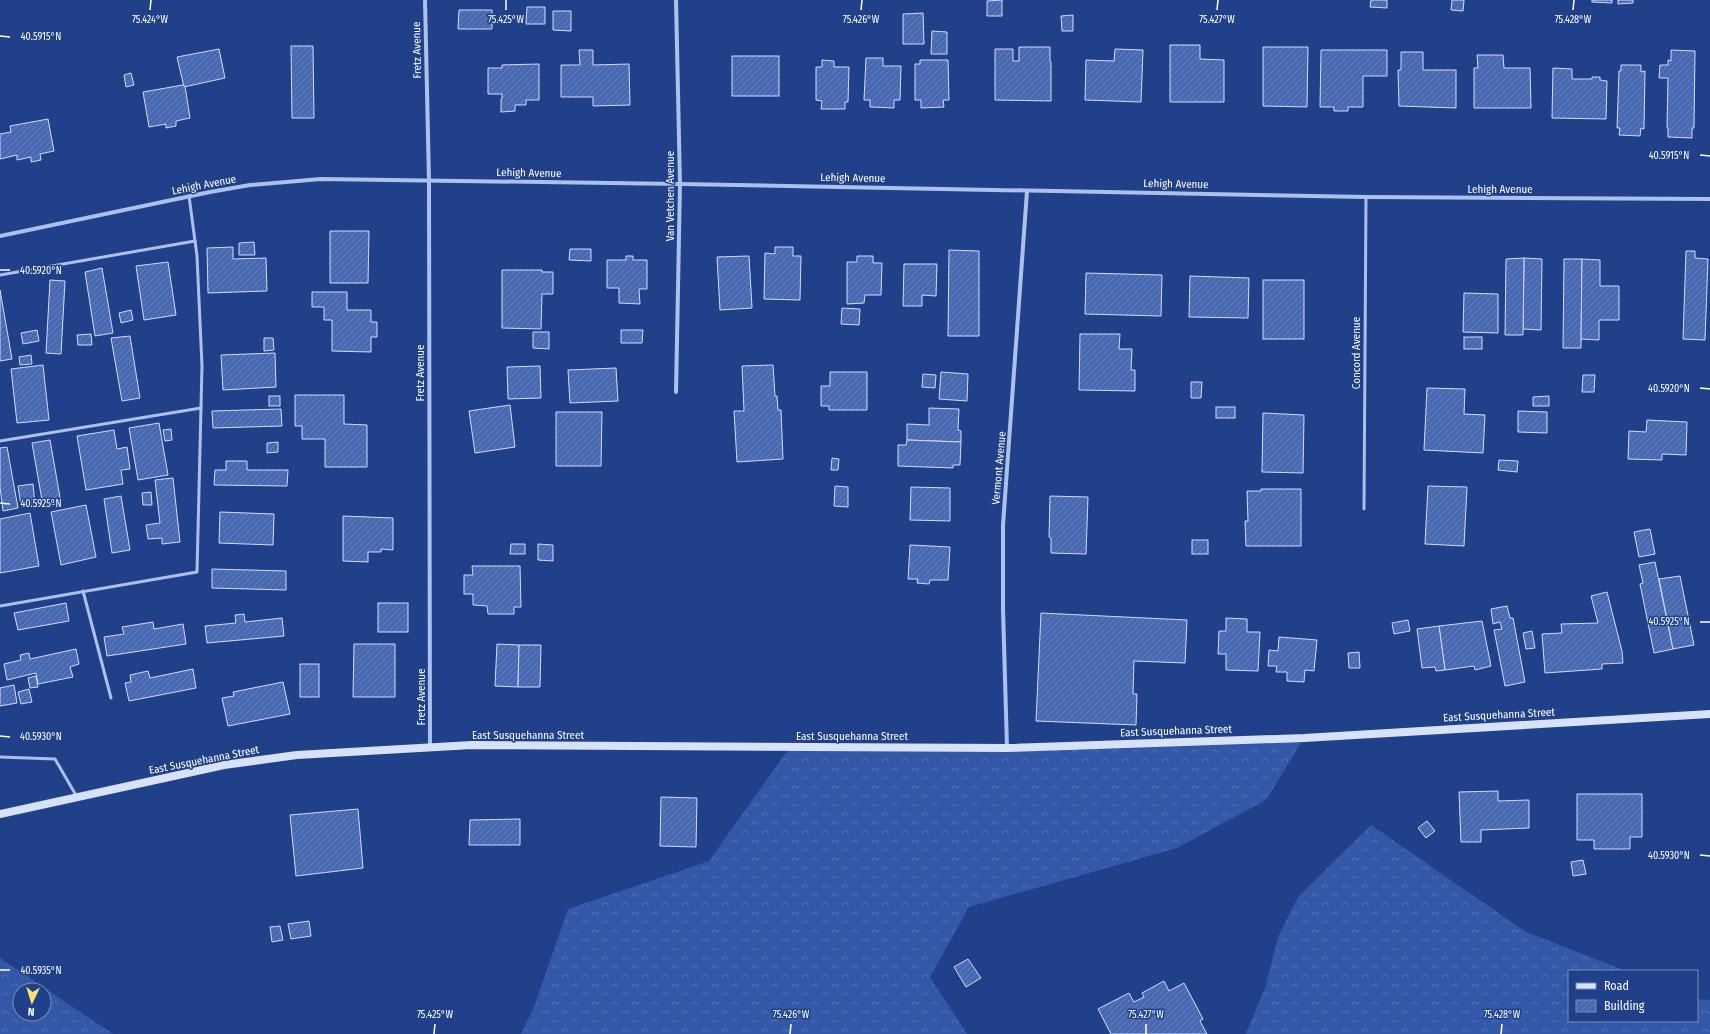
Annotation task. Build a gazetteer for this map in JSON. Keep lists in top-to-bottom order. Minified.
{"streets":{"main road":["East Susquehanna Street"],"street":["Fretz Avenue","Lehigh Avenue","Van Vetchen Avenue","Vermont Avenue"],"lane":["Concord Avenue"]},"crossings":[["Fretz Avenue","Lehigh Avenue"],["Fretz Avenue","East Susquehanna Street"],["Lehigh Avenue","Van Vetchen Avenue"],["Lehigh Avenue","Concord Avenue"],["Lehigh Avenue","Vermont Avenue"],["Vermont Avenue","East Susquehanna Street"]],"legend":["Road","Building"],"north":"bottom","coordinates":["75.424°W","75.425°W","75.426°W","75.427°W","75.428°W","40.5915°N","40.5920°N","40.5925°N","40.5930°N","40.5935°N"]}
